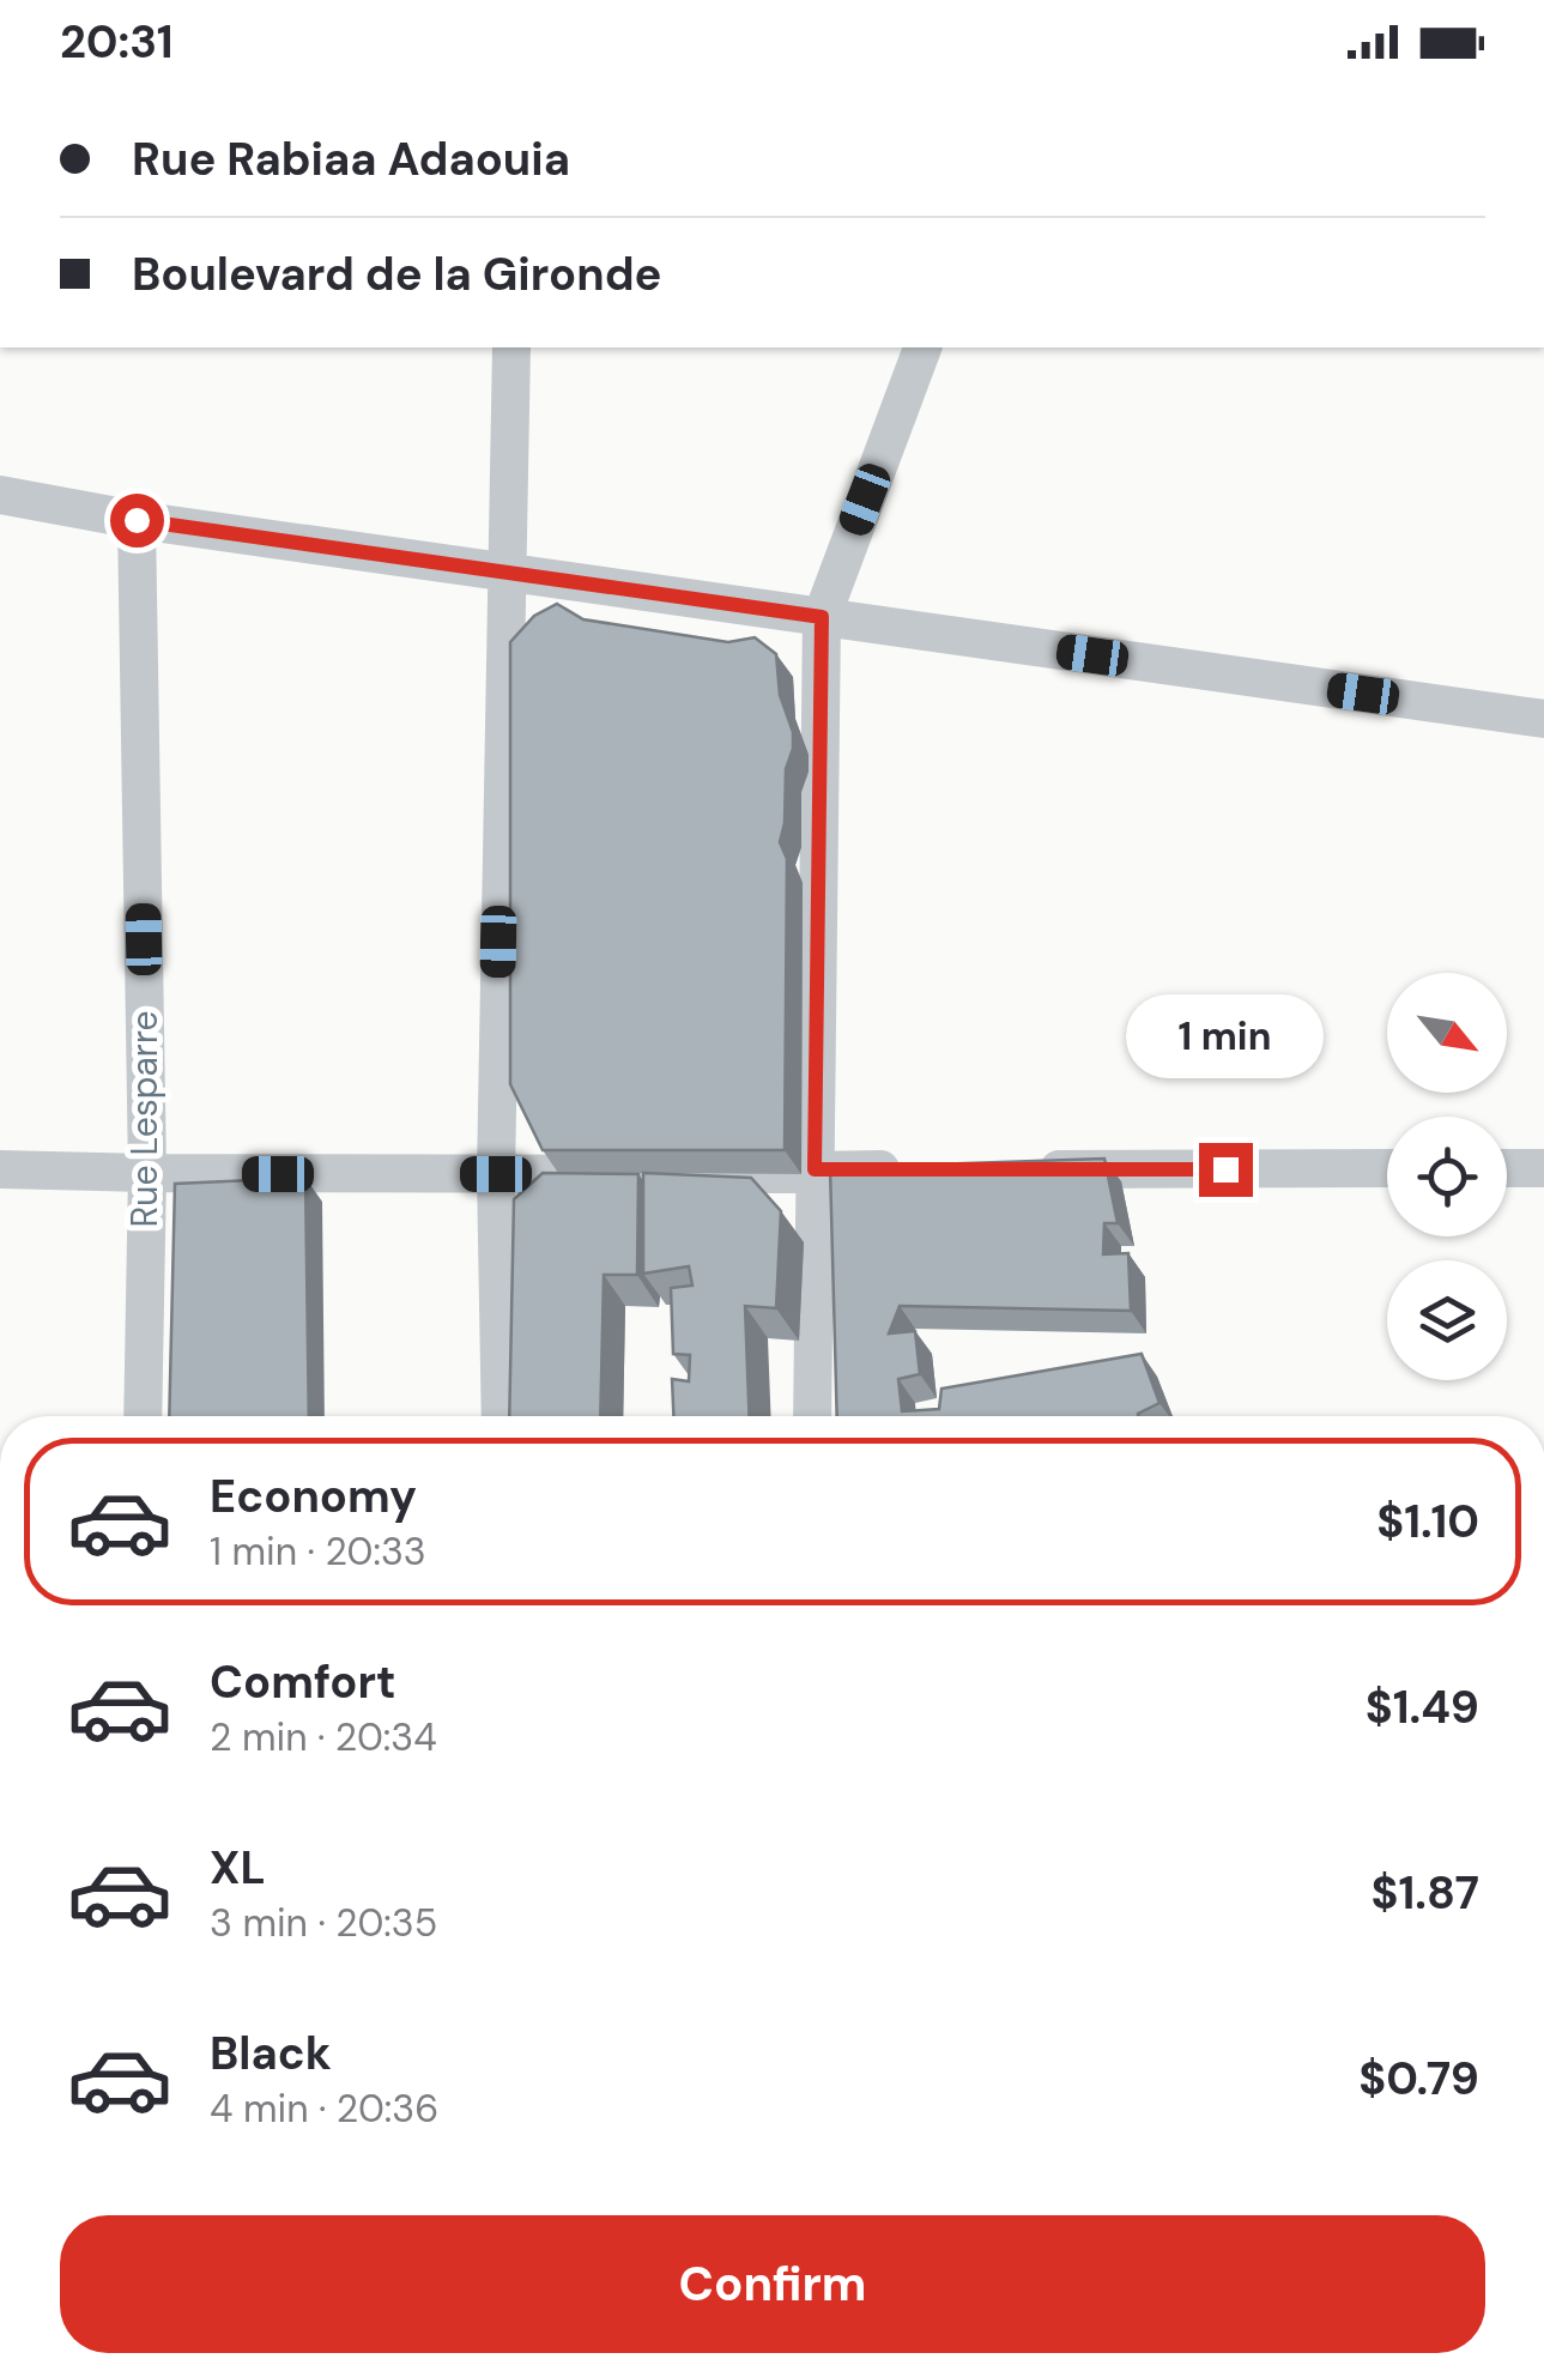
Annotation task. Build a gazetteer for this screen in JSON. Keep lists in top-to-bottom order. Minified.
{"streets":{"street":["Rue Lesparre"]},"north":"bottom right","page":{"status":"20:31","banner":["Rue Rabiaa Adaouia","Boulevard de la Gironde"],"bubble":"1 min","list":[{"name":"Economy","note":"1 min · 20:33","value":"$1.10"},{"name":"Comfort","note":"2 min · 20:34","value":"$1.49"},{"name":"XL","note":"3 min · 20:35","value":"$1.87"},{"name":"Black","note":"4 min · 20:36","value":"$0.79"}],"buttons":"Confirm"}}
